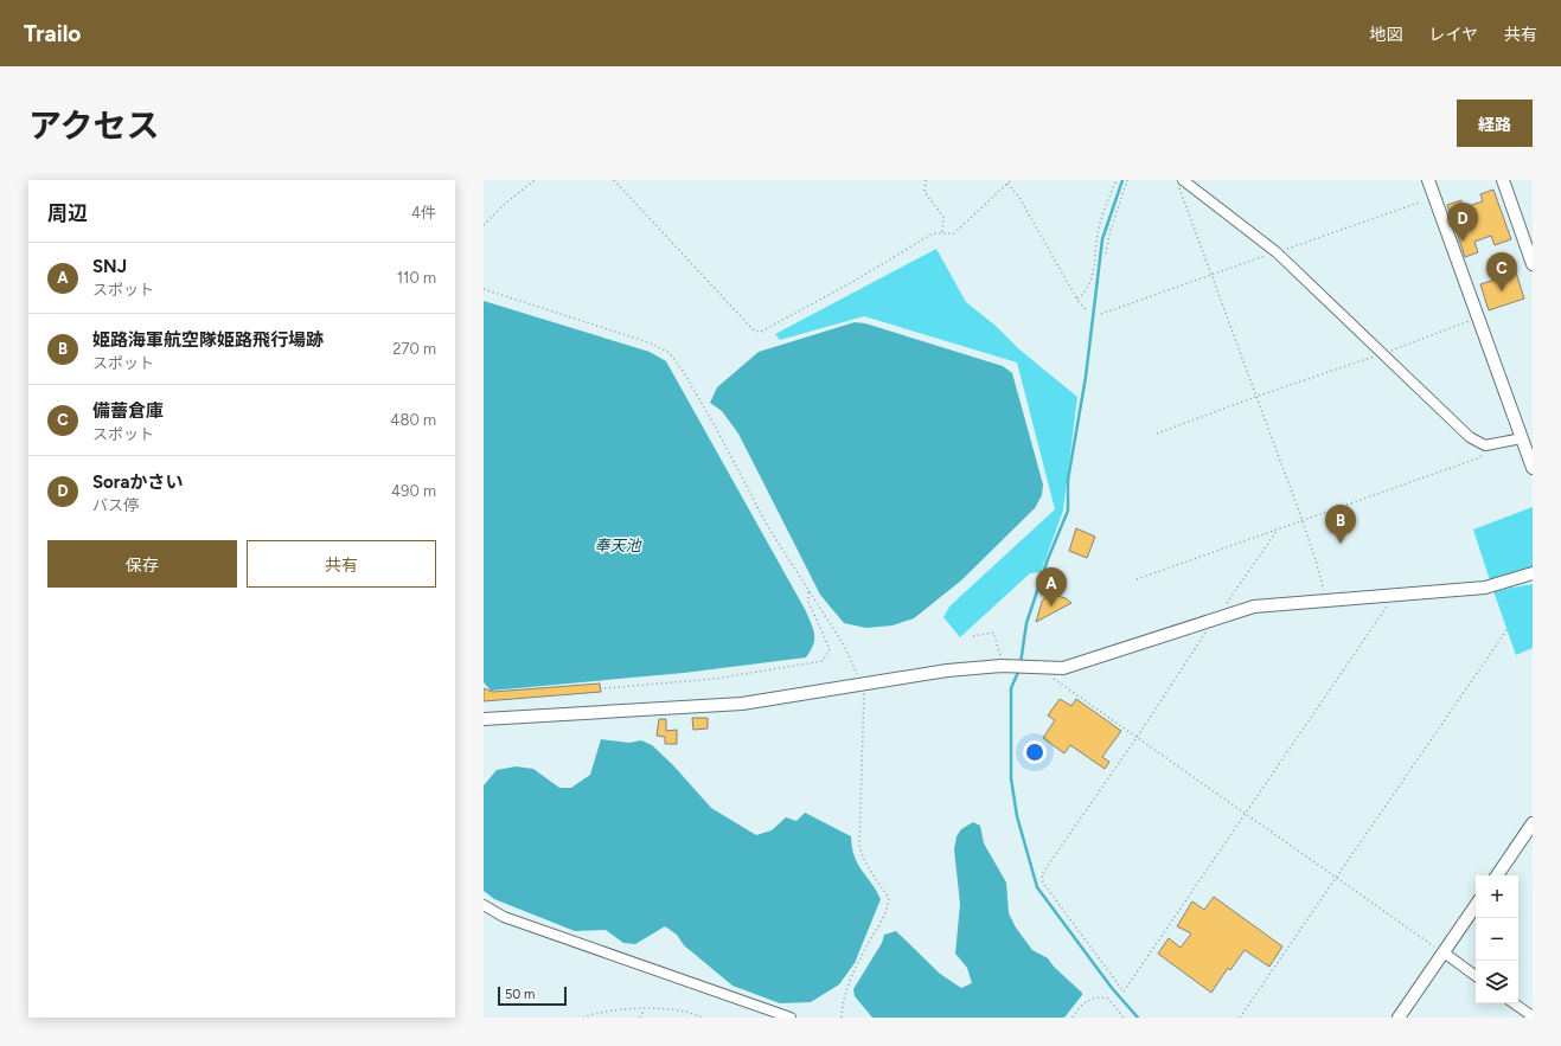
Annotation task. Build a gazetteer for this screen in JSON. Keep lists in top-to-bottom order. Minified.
{"water":["奉天池"],"scale_bar":"50 m","page":{"header":"Trailo","nav":["地図","レイヤ","共有"],"title":"アクセス","buttons":["経路",["保存","共有"]],"heading":["周辺","4件"],"pins":["D","C","B","A"],"list":[{"mark":"A","name":"SNJ","note":"スポット","value":"110 m"},{"mark":"B","name":"姫路海軍航空隊姫路飛行場跡","note":"スポット","value":"270 m"},{"mark":"C","name":"備蓄倉庫","note":"スポット","value":"480 m"},{"mark":"D","name":"Soraかさい","note":"バス停","value":"490 m"}],"map_buttons":["+","−"],"scale":"50 m"}}
